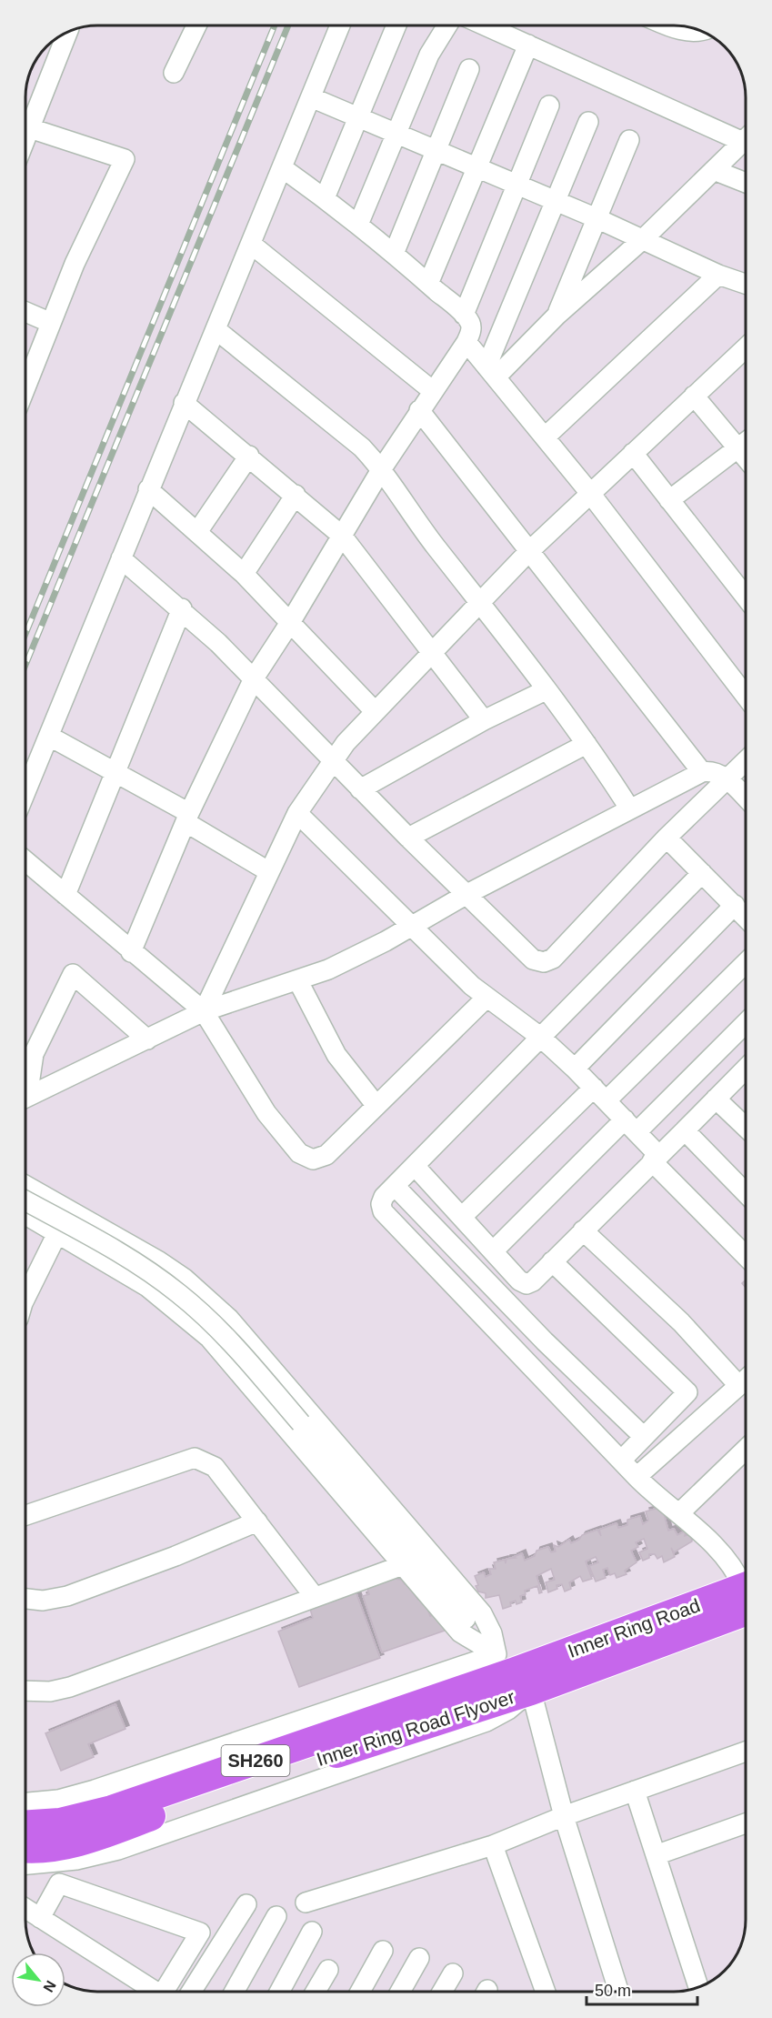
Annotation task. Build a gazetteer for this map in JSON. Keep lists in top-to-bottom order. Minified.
{"streets":{"highway":["Inner Ring Road","Inner Ring Road Flyover","SH260"]},"crossings":[["Inner Ring Road","Inner Ring Road Flyover"]],"scale_bar":"50 m","north":"bottom right"}
